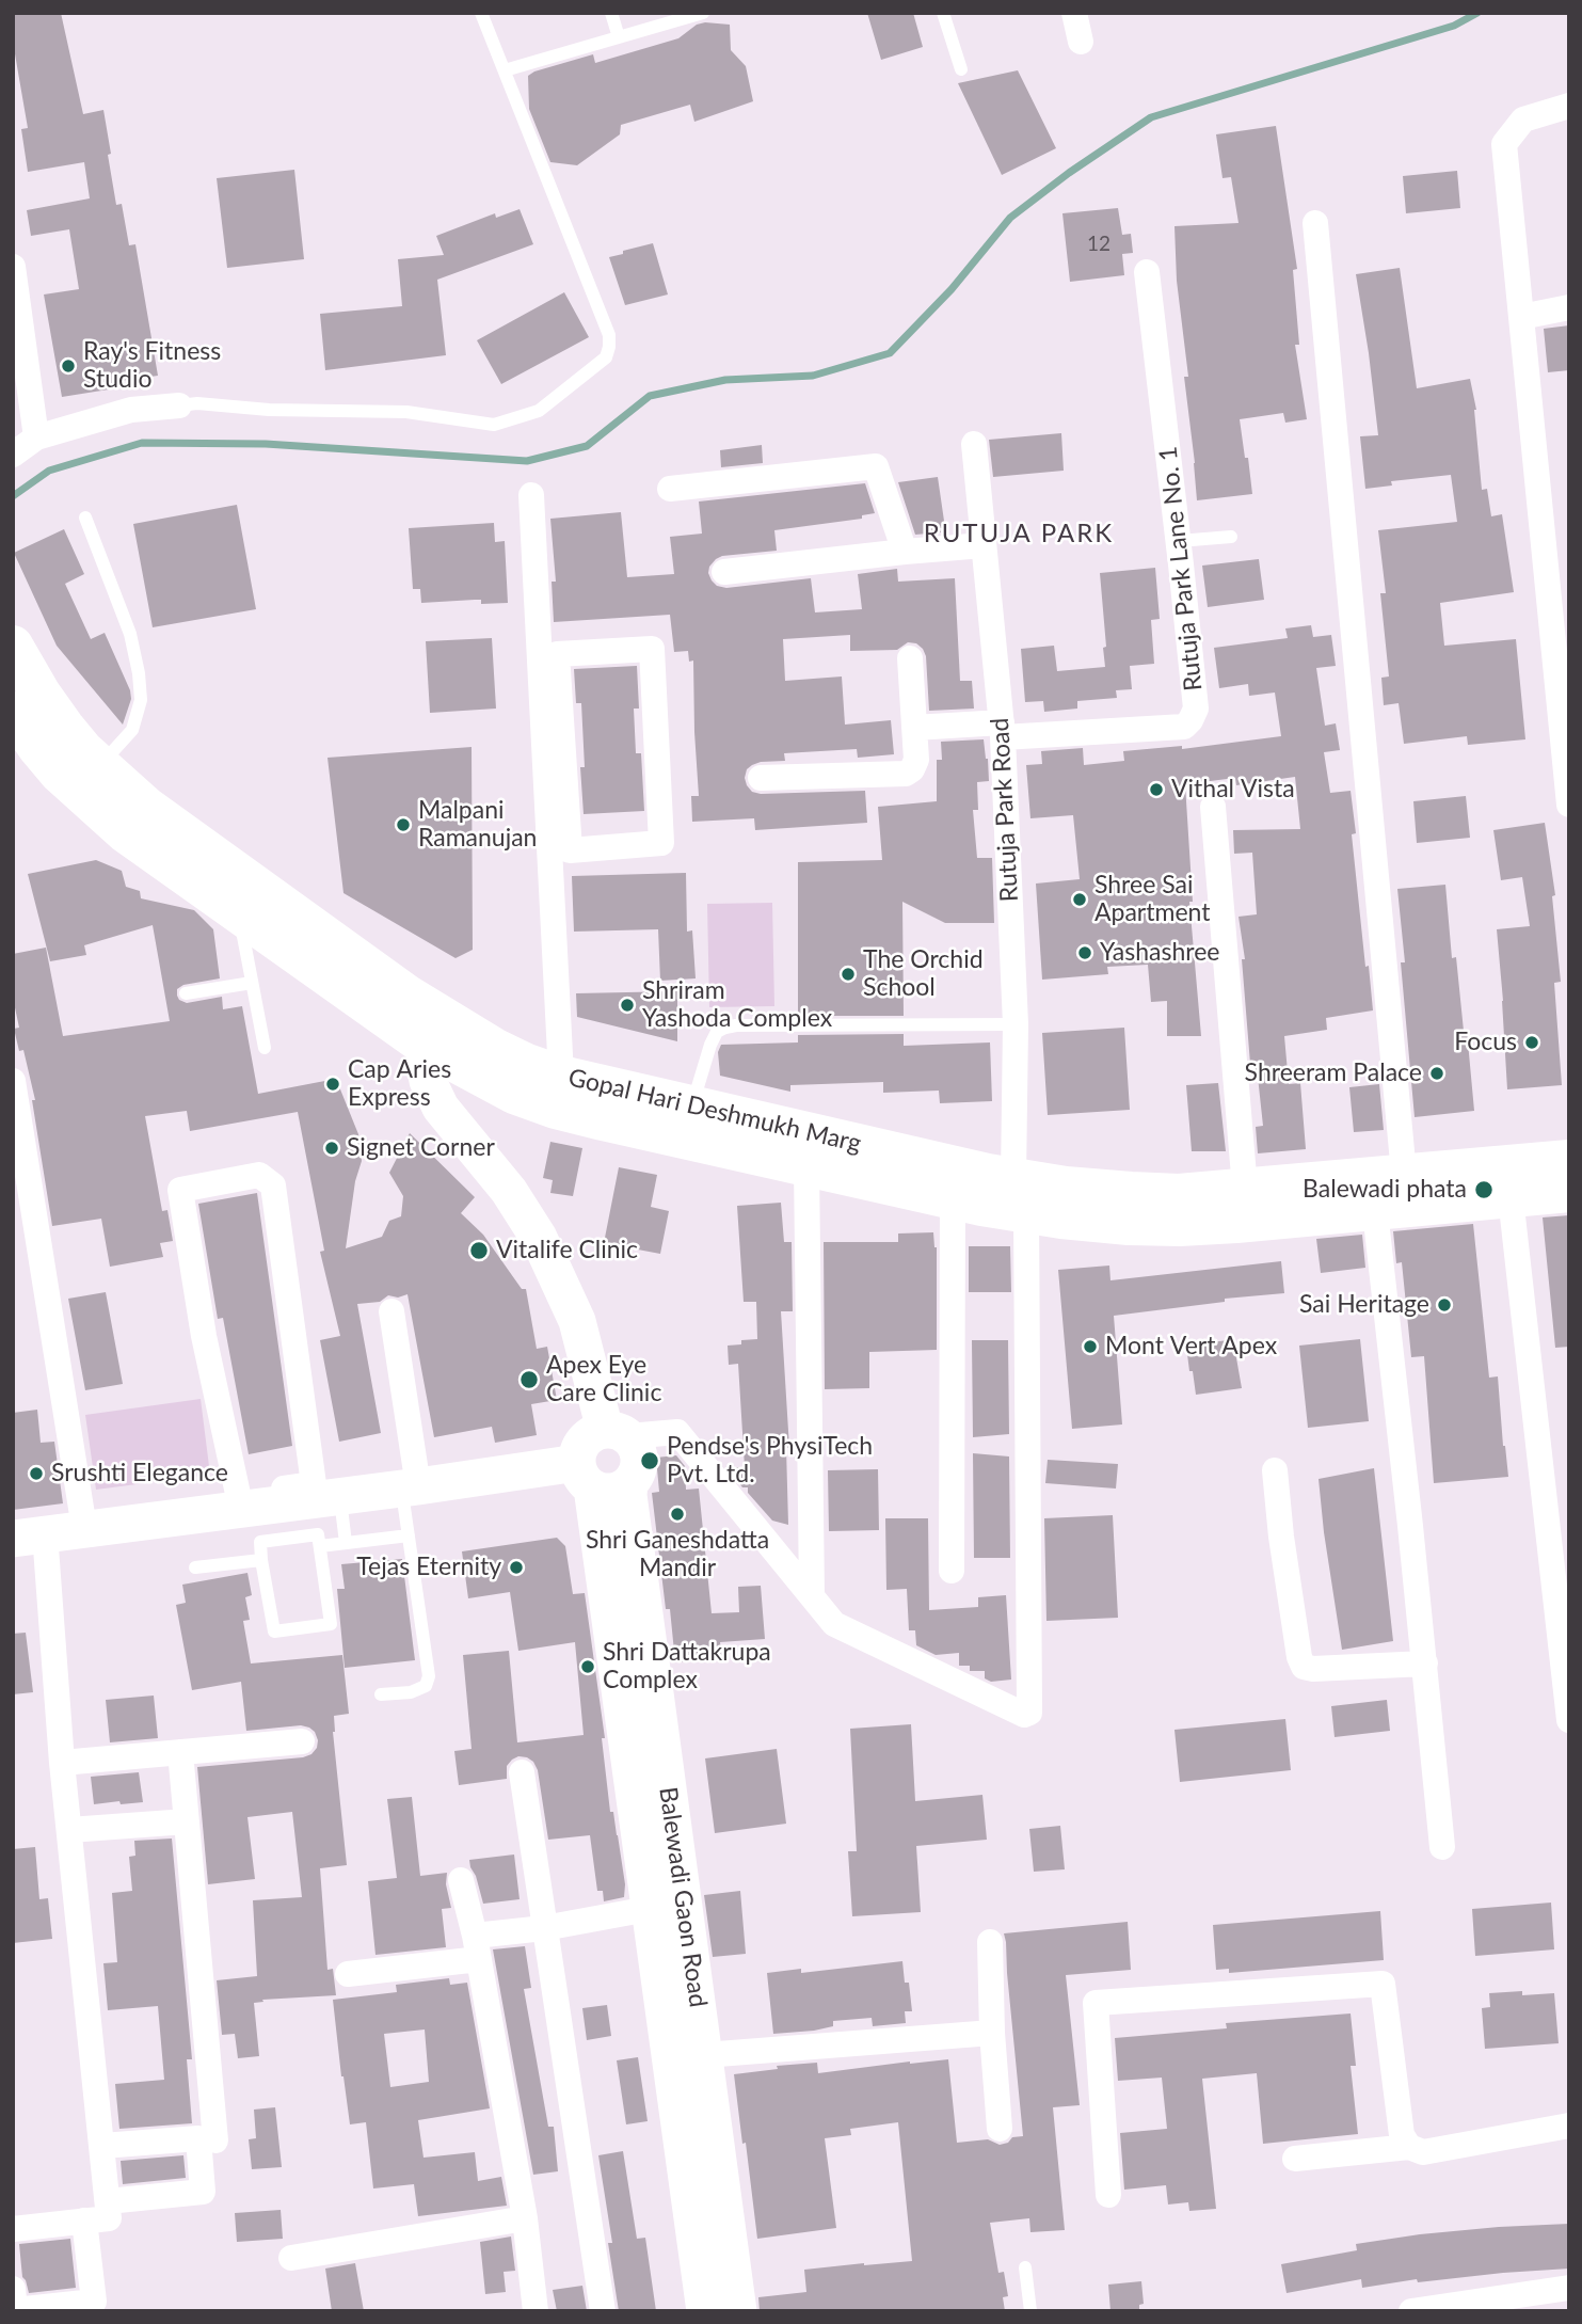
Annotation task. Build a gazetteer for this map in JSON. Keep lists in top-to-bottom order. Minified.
{"streets":{"main road":["Gopal Hari Deshmukh Marg","Balewadi Gaon Road"],"street":["Rutuja Park Lane No. 1","Rutuja Park Road"]},"crossings":[["Rutuja Park Lane No. 1","Rutuja Park Road"],["Rutuja Park Road","Gopal Hari Deshmukh Marg"]],"districts":["RUTUJA PARK"],"places":["Ray's Fitness Studio","Vithal Vista","Malpani Ramanujan","Shree Sai Apartment","Yashashree","The Orchid School","Shriram Yashoda Complex","Focus","Shreeram Palace","Cap Aries Express","Signet Corner","Balewadi phata","Vitalife Clinic","Sai Heritage","Mont Vert Apex","Apex Eye Care Clinic","Pendse's PhysiTech Pvt. Ltd.","Srushti Elegance","Shri Ganeshdatta Mandir","Tejas Eternity","Shri Dattakrupa Complex"],"house_numbers":["12"]}
